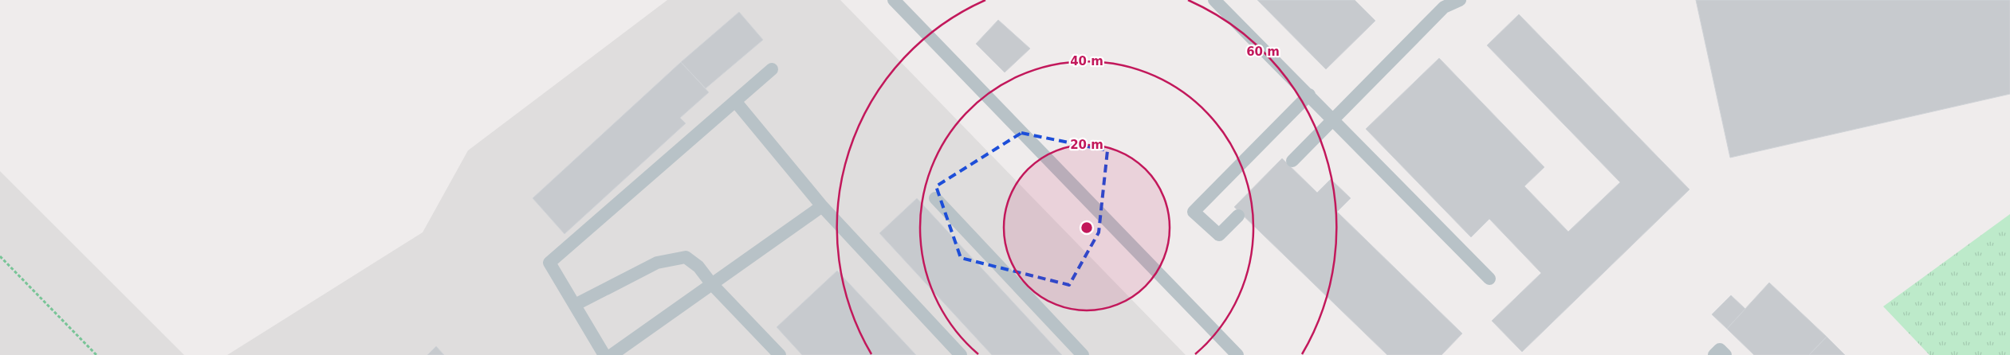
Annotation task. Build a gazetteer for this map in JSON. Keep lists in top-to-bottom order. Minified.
{"rings":["60 m","40 m","20 m"]}
